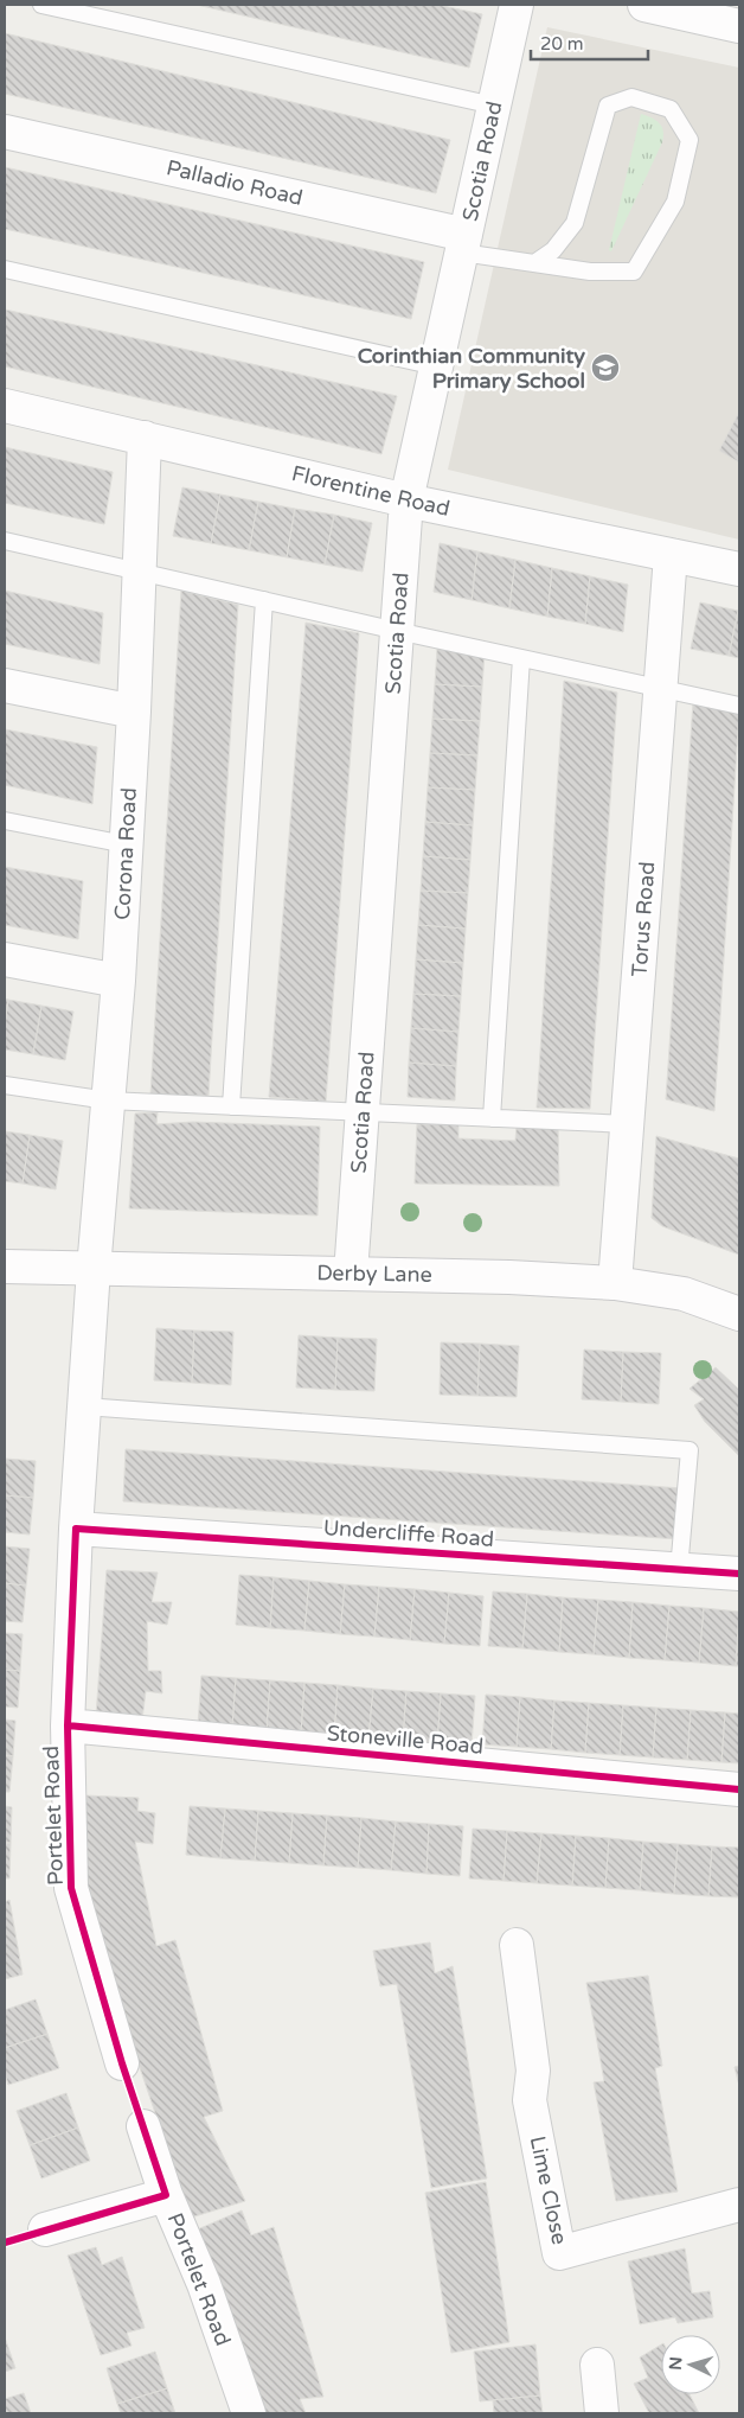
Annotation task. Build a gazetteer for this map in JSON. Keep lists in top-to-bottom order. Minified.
{"streets":{"street":["Scotia Road","Palladio Road","Florentine Road","Corona Road","Torus Road","Derby Lane","Undercliffe Road","Stoneville Road","Portelet Road","Lime Close"]},"crossings":[["Scotia Road","Palladio Road"],["Scotia Road","Florentine Road"],["Scotia Road","Derby Lane"],["Florentine Road","Corona Road"],["Florentine Road","Torus Road"],["Corona Road","Derby Lane"],["Corona Road","Portelet Road"],["Torus Road","Derby Lane"],["Derby Lane","Portelet Road"],["Undercliffe Road","Portelet Road"],["Stoneville Road","Portelet Road"]],"places":{"school or university":["Corinthian Community Primary School"]},"scale_bar":"20 m","north":"left"}
